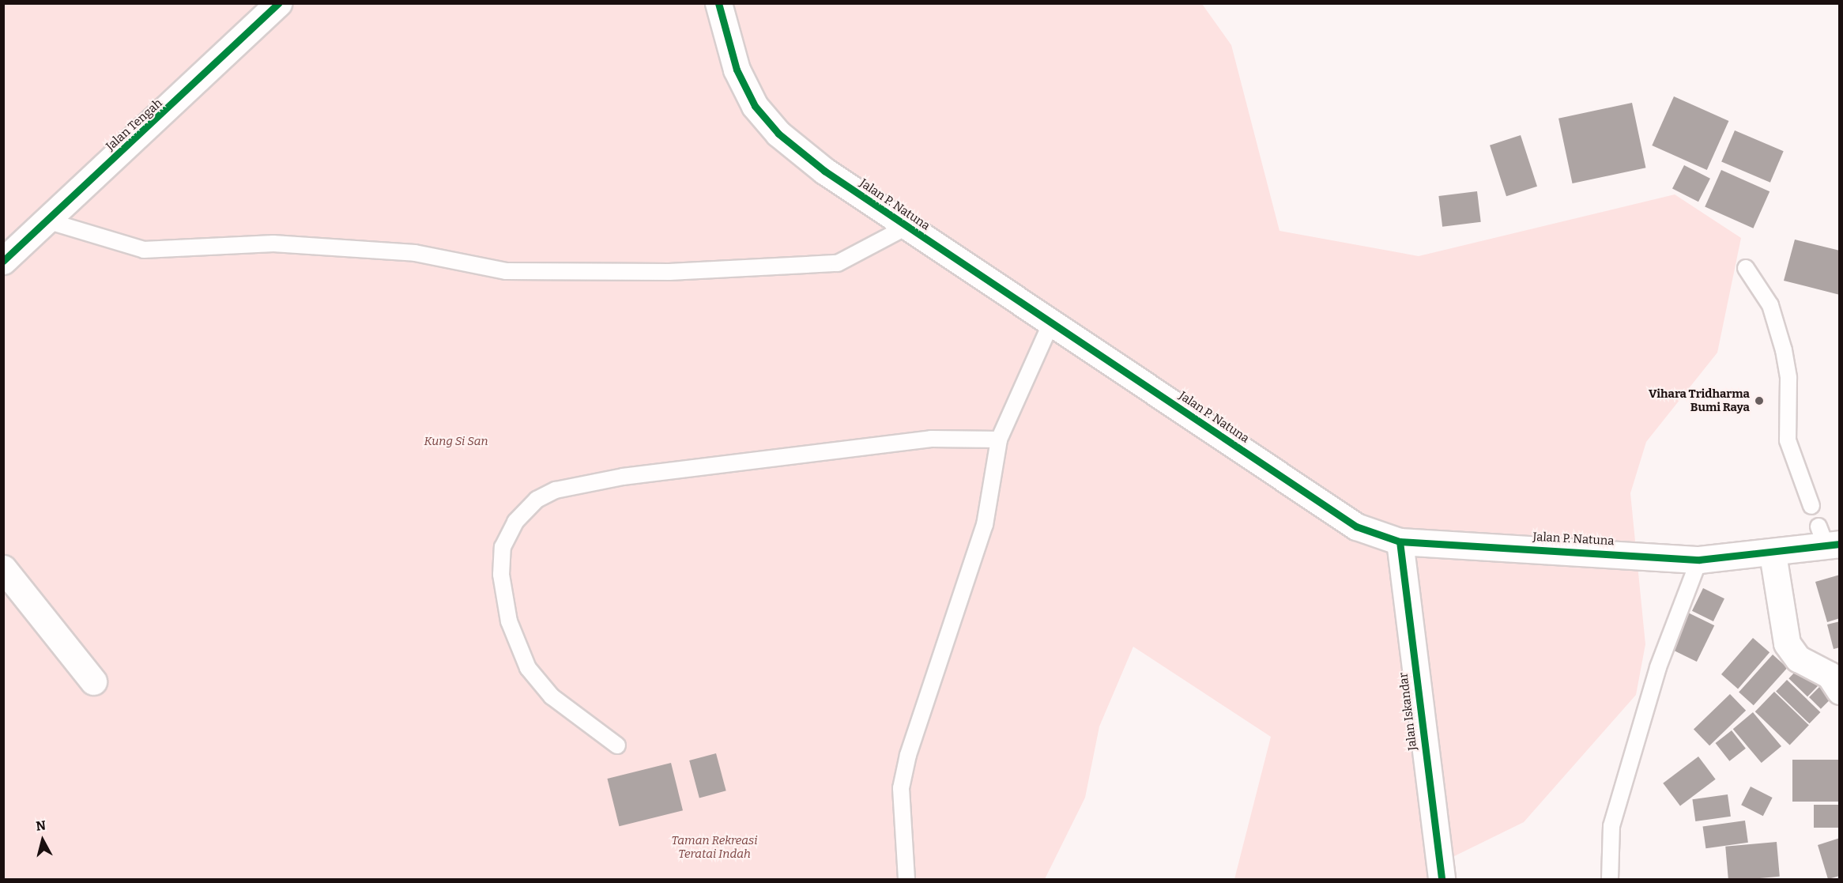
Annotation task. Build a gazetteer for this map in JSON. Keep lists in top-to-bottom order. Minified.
{"streets":{"street":["Jalan Tengah","Jalan P. Natuna","Jalan Iskandar"]},"crossings":[["Jalan P. Natuna","Jalan Iskandar"]],"parks":["Kung Si San","Taman Rekreasi Teratai Indah"],"places":["Vihara Tridharma Bumi Raya"],"north":"top"}
